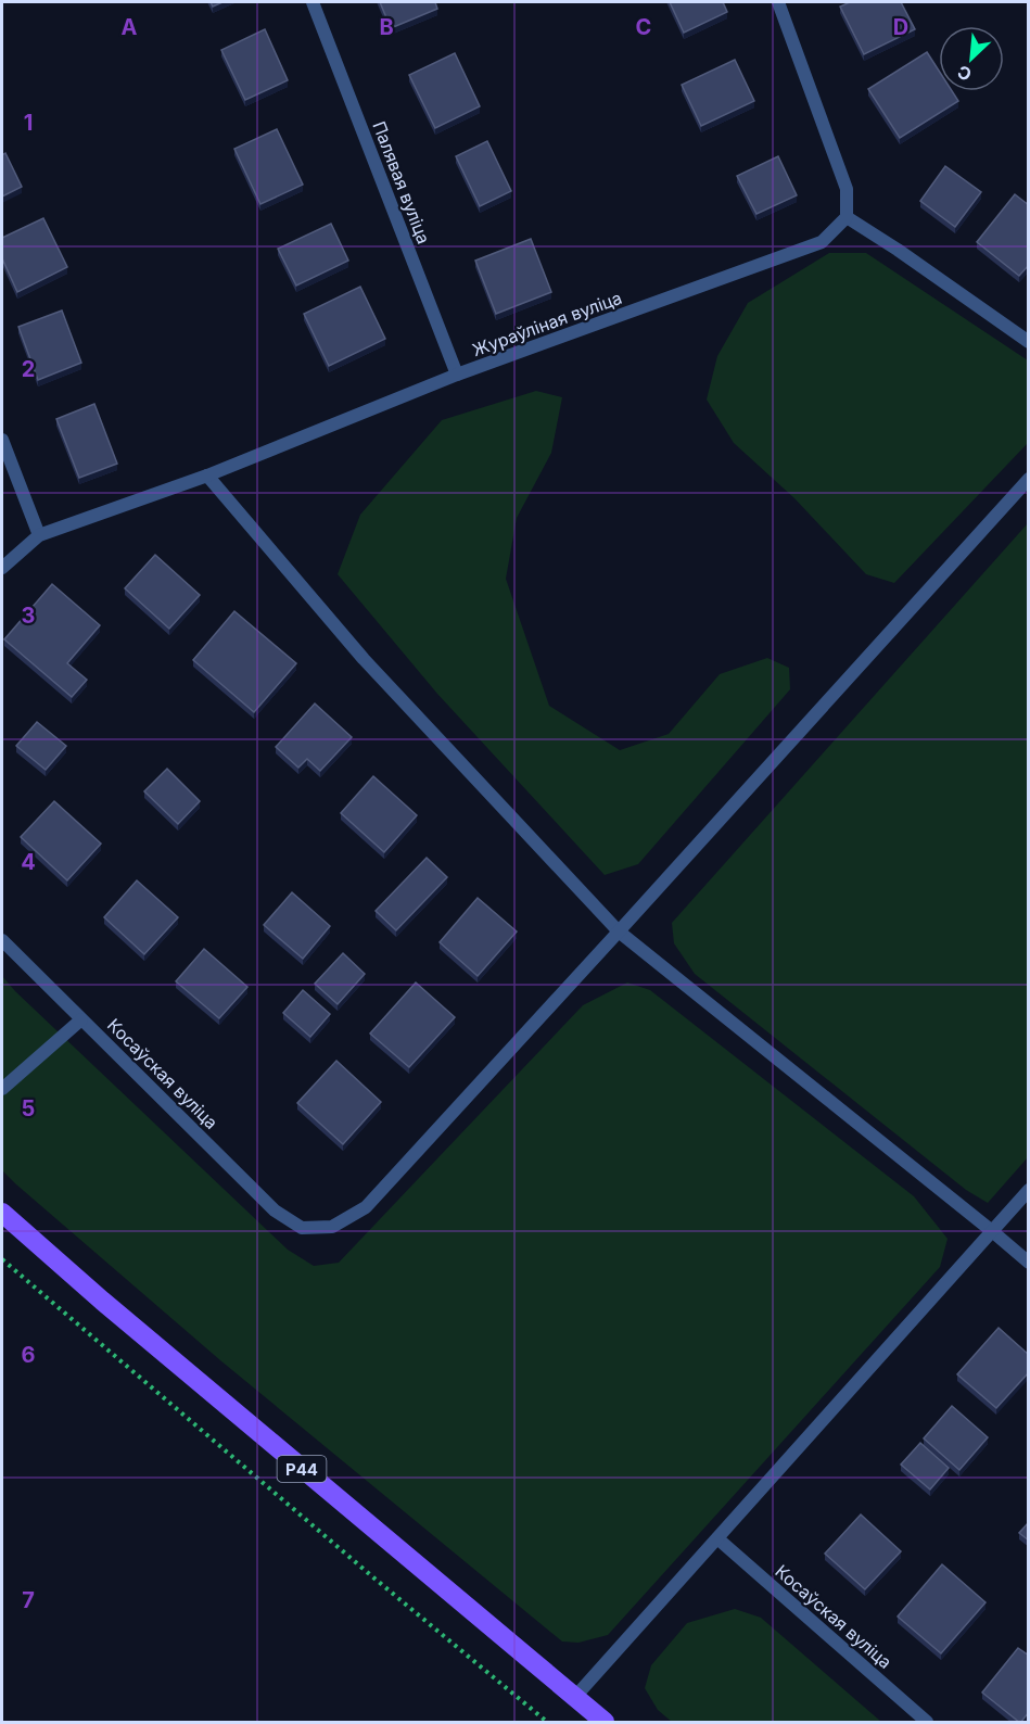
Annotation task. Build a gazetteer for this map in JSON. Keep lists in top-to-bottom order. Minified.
{"streets":{"main road":["Р44"],"street":["Палявая вуліца","Жураўліная вуліца","Косаўская вуліца"]},"crossings":[["Палявая вуліца","Жураўліная вуліца"]],"north":"bottom left","grid":{"columns":["A","B","C","D"],"rows":["1","2","3","4","5","6","7"]}}
